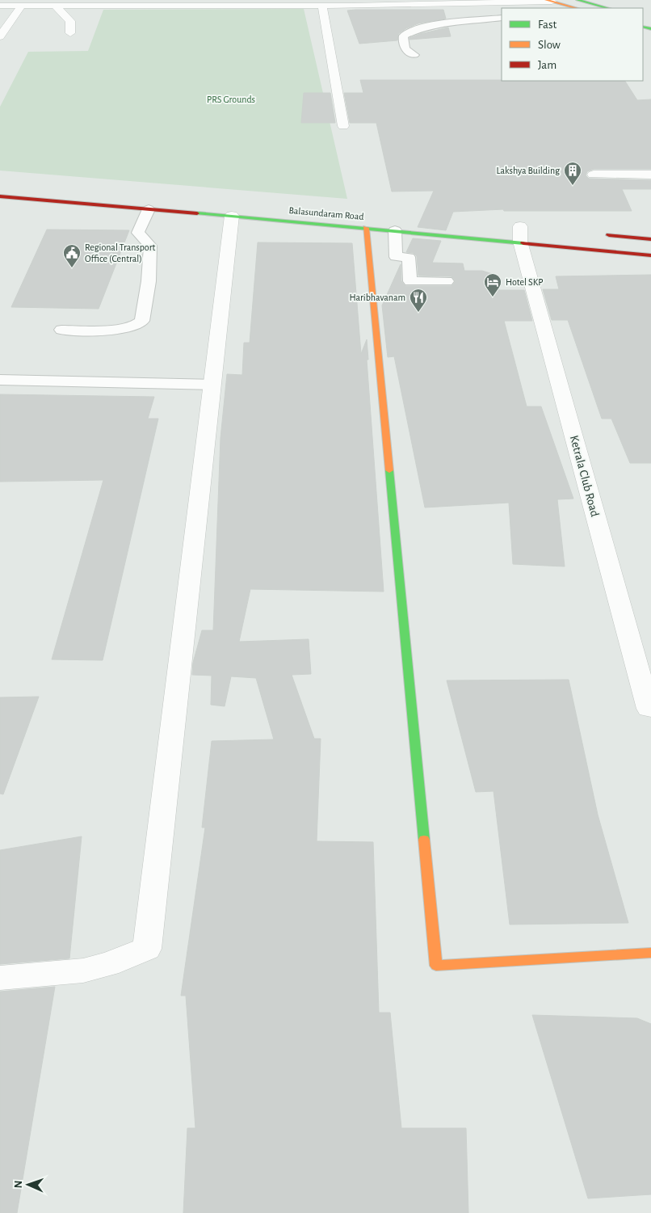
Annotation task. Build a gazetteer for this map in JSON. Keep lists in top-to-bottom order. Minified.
{"streets":{"street":["Balasundaram Road","Ketrala Club Road"]},"crossings":[["Balasundaram Road","Ketrala Club Road"]],"parks":["PRS Grounds"],"places":{"building":["Lakshya Building"],"public building":["Regional Transport Office (Central)"],"hotel":["Hotel SKP"],"restaurant":["Haribhavanam"]},"legend":["Fast","Slow","Jam"],"north":"left"}
